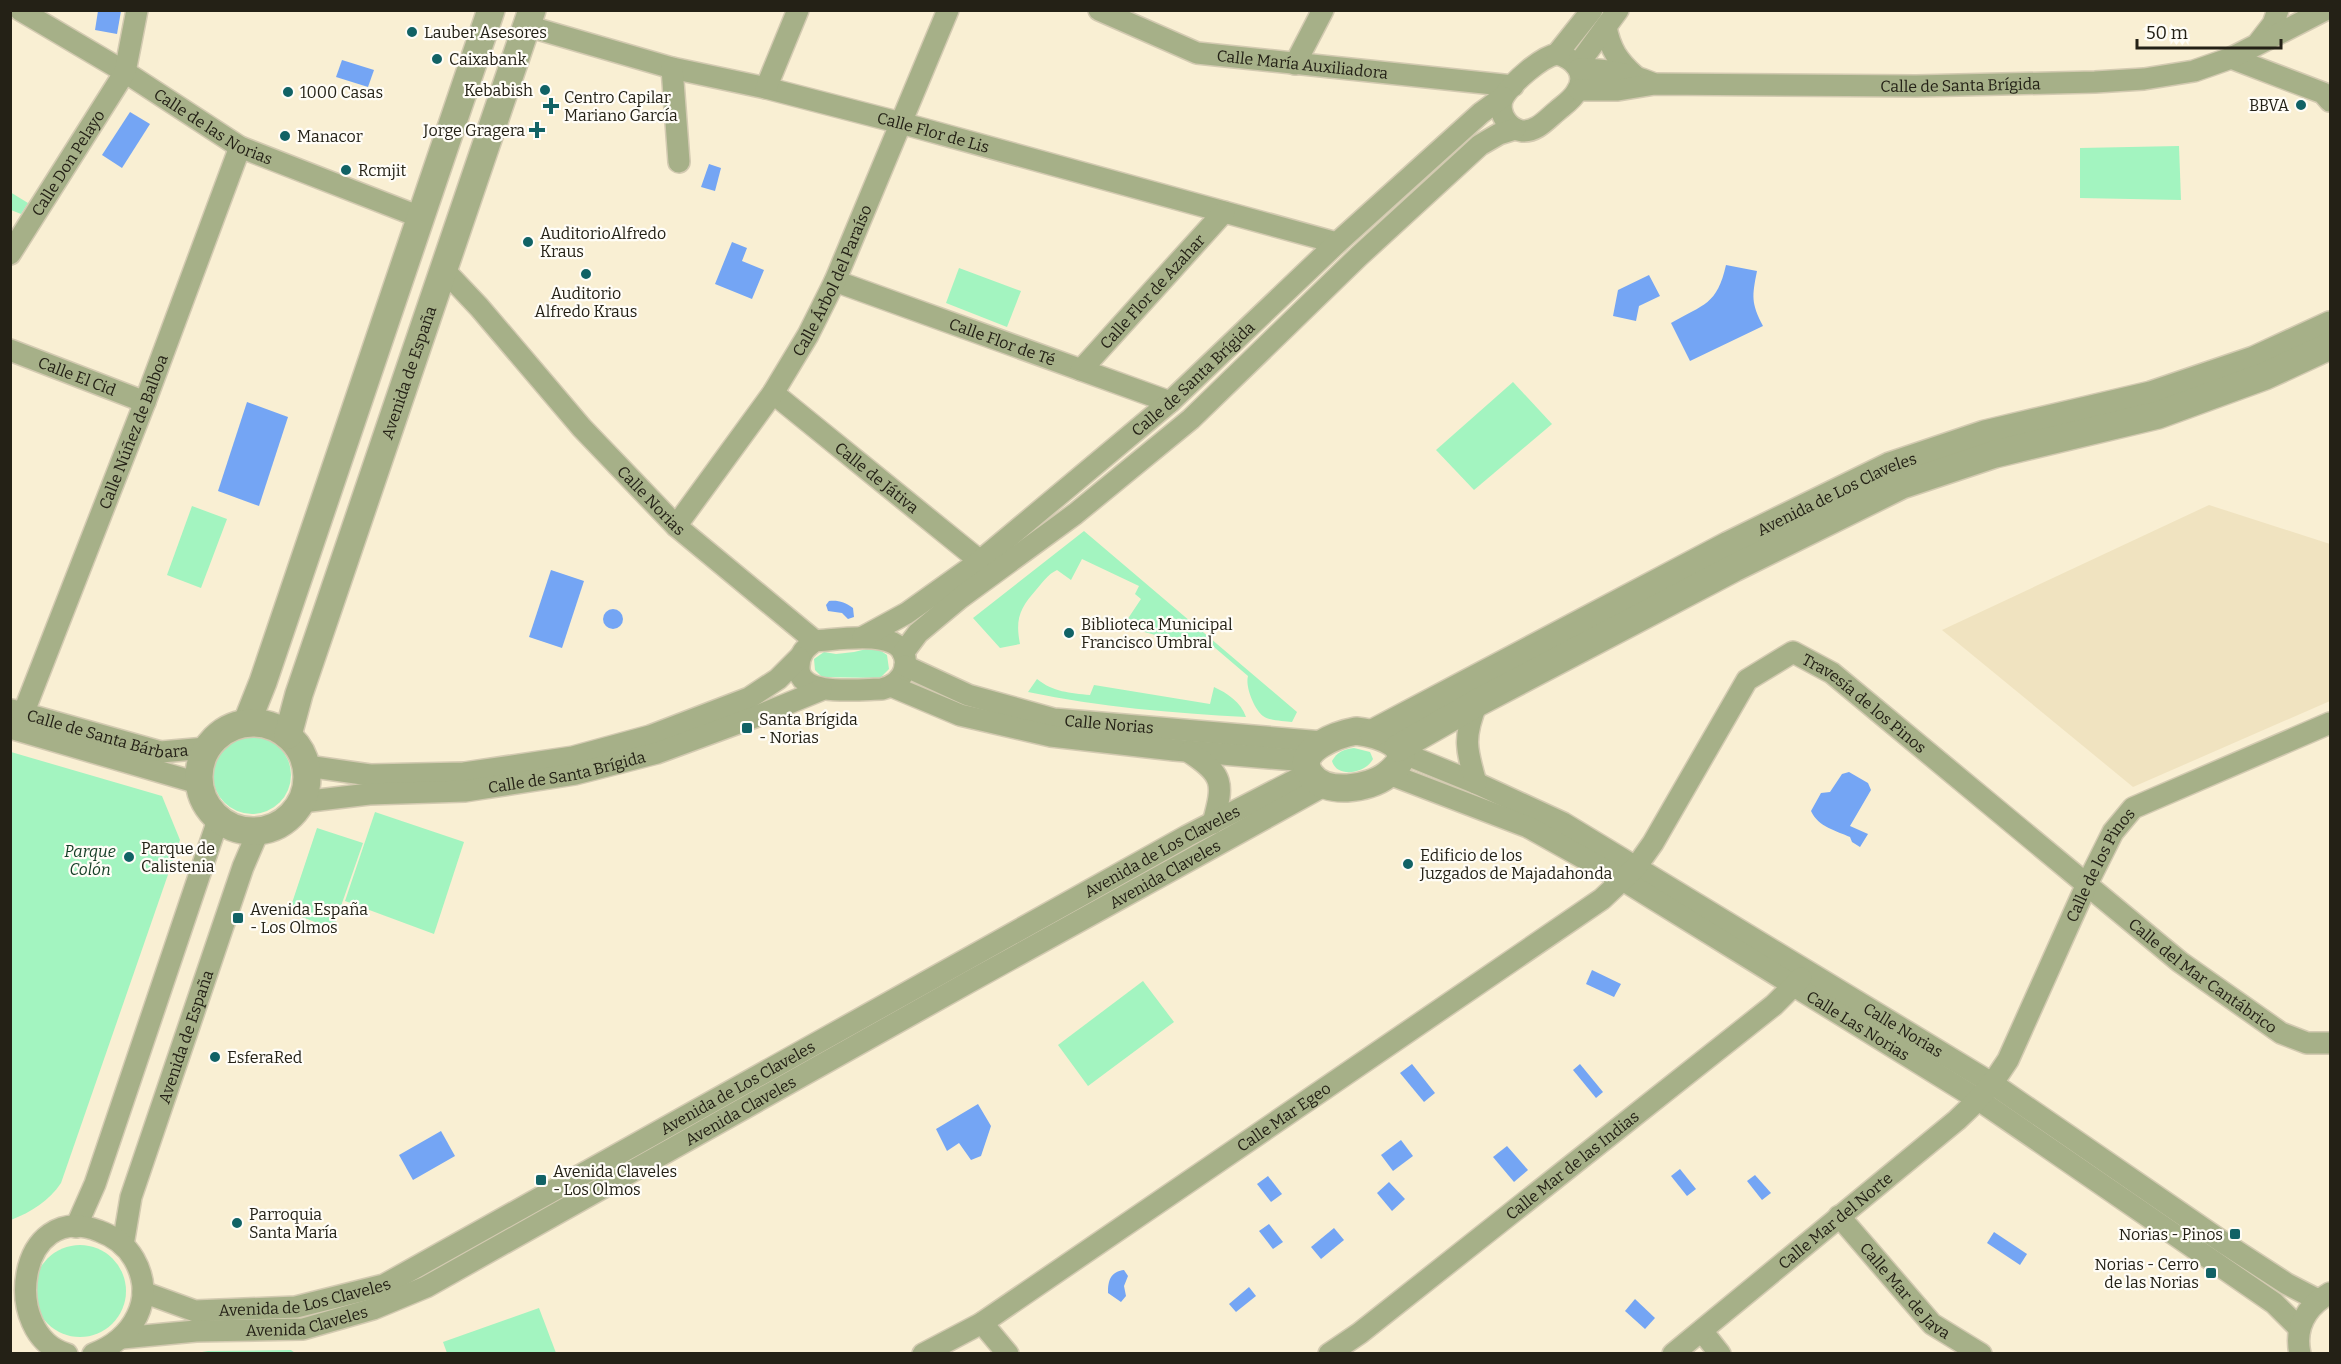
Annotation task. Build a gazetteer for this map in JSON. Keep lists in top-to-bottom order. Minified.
{"streets":{"street":["Calle María Auxiliadora","Calle de Santa Brígida","Calle de las Norias","Calle Flor de Lis","Calle Don Pelayo","Calle Árbol del Paraíso","Calle Flor de Azahar","Calle Flor de Té","Avenida de España","Calle El Cid","Calle Núñez de Balboa","Calle de Játiva","Avenida de Los Claveles","Calle Norias","Travesía de los Pinos","Calle de Santa Bárbara","Calle de los Pinos","Avenida Claveles","Calle del Mar Cantábrico","Calle Las Norias","Calle Mar Egeo","Calle Mar de las Indias","Calle Mar del Norte","Calle Mar de Java"]},"crossings":[["Calle María Auxiliadora","Calle de Santa Brígida"],["Calle de Santa Brígida","Calle Flor de Lis"],["Calle de Santa Brígida","Calle Flor de Té"],["Calle de Santa Brígida","Avenida de España"],["Calle de Santa Brígida","Calle de Játiva"],["Calle de Santa Brígida","Calle Norias"],["Calle de Santa Brígida","Calle de Santa Bárbara"],["Calle de las Norias","Calle Don Pelayo"],["Calle de las Norias","Calle Núñez de Balboa"],["Calle Flor de Lis","Calle Árbol del Paraíso"],["Calle Flor de Lis","Calle Flor de Azahar"],["Calle Flor de Lis","Avenida de España"],["Calle Árbol del Paraíso","Calle Flor de Té"],["Calle Árbol del Paraíso","Calle de Játiva"],["Calle Árbol del Paraíso","Calle Norias"],["Calle Flor de Azahar","Calle Flor de Té"],["Avenida de España","Calle Norias"],["Avenida de España","Calle de Santa Bárbara"],["Calle El Cid","Calle Núñez de Balboa"],["Calle Núñez de Balboa","Calle de Santa Bárbara"],["Avenida de Los Claveles","Calle Norias"],["Avenida de Los Claveles","Avenida Claveles"],["Calle Norias","Travesía de los Pinos"],["Calle Norias","Calle de los Pinos"],["Calle Norias","Avenida Claveles"],["Calle Norias","Calle Las Norias"],["Calle Norias","Calle Mar Egeo"],["Calle Norias","Calle Mar de las Indias"],["Calle Norias","Calle Mar del Norte"],["Travesía de los Pinos","Calle de los Pinos"],["Travesía de los Pinos","Calle del Mar Cantábrico"],["Travesía de los Pinos","Calle Mar Egeo"],["Calle de los Pinos","Calle del Mar Cantábrico"],["Calle de los Pinos","Calle Mar del Norte"],["Calle Las Norias","Calle Mar de las Indias"],["Calle Las Norias","Calle Mar del Norte"],["Calle Mar del Norte","Calle Mar de Java"]],"parks":["Parque Colón"],"places":{"other":["Lauber Asesores","Caixabank","Kebabish","1000 Casas","BBVA","Manacor","Rcmjit","AuditorioAlfredo Kraus","Auditorio Alfredo Kraus","Biblioteca Municipal Francisco Umbral","Parque de Calistenia","Edificio de los Juzgados de Majadahonda","EsferaRed","Parroquia Santa María"],"health":["Centro Capilar Mariano García","Jorge Gragera"],"transit":["Santa Brígida - Norias","Avenida España - Los Olmos","Avenida Claveles - Los Olmos","Norias - Pinos","Norias - Cerro de las Norias"]},"scale_bar":"50 m"}
